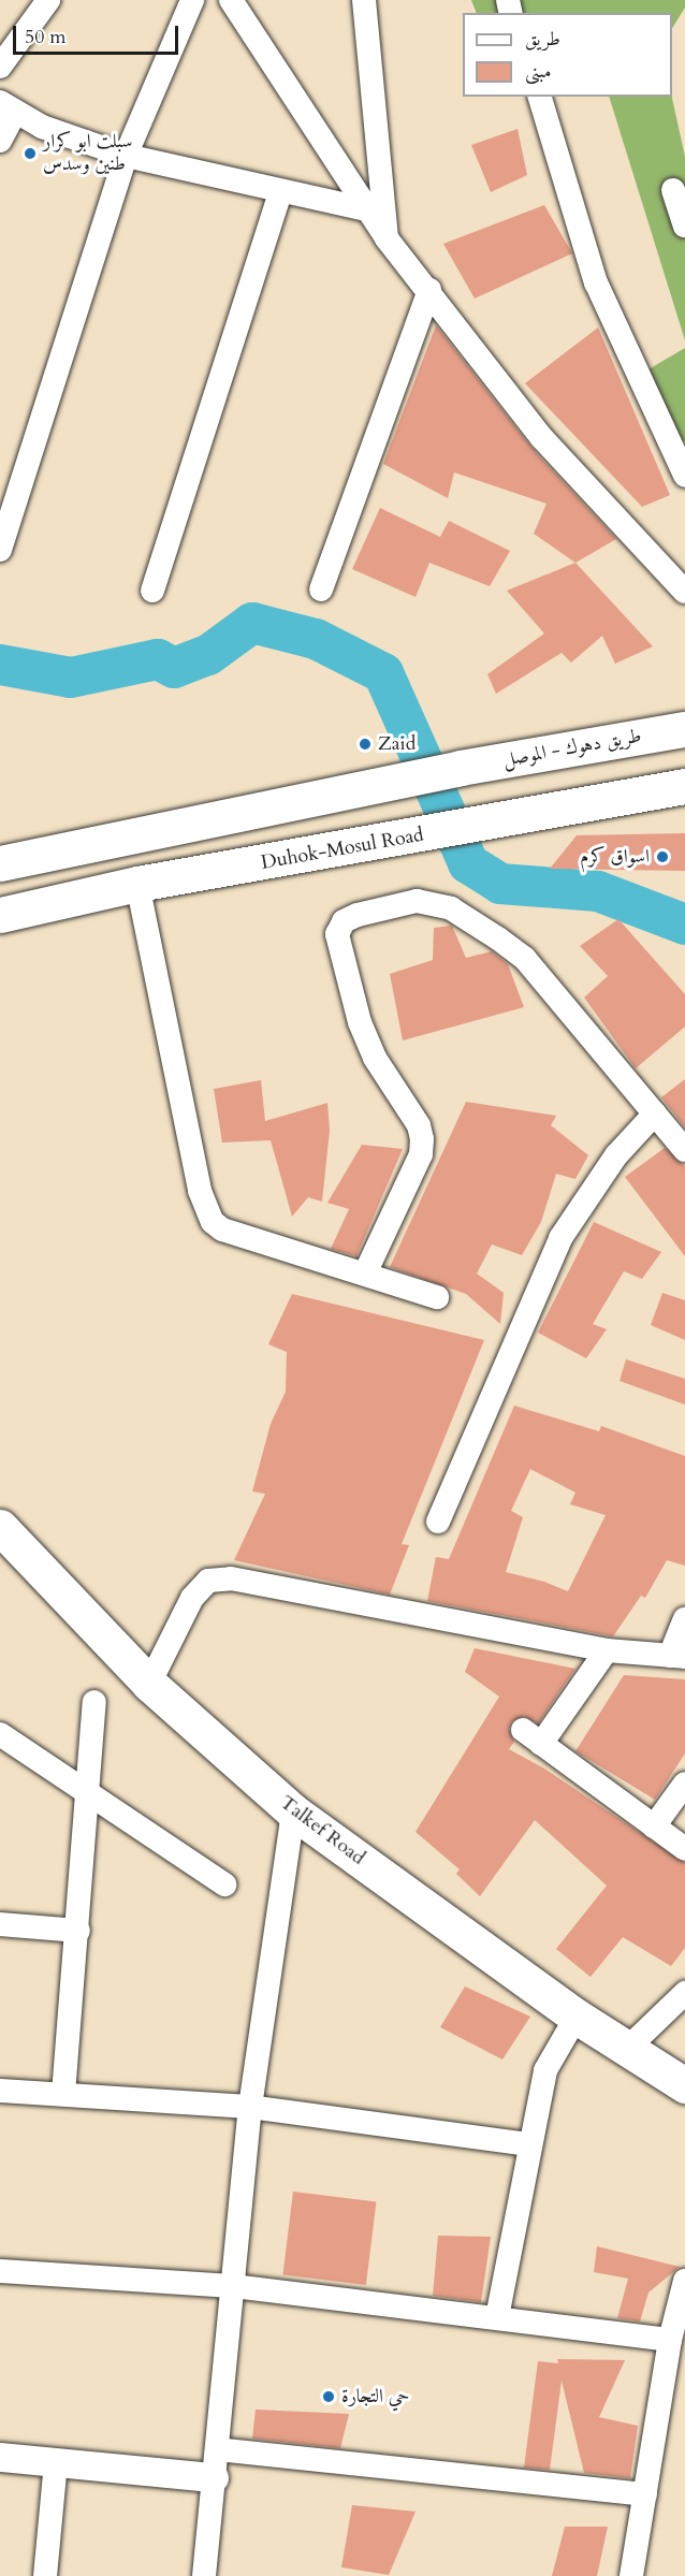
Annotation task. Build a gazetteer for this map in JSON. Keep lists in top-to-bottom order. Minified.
{"streets":{"main road":["طريق دهوك - الموصل","Duhok-Mosul Road","Talkef Road"]},"places":["سبلت ابو كرار طنين وسدس","Zaid","اسواق كرم","حي التجارة"],"legend":["طريق","مبنى"],"scale_bar":"50 m"}
